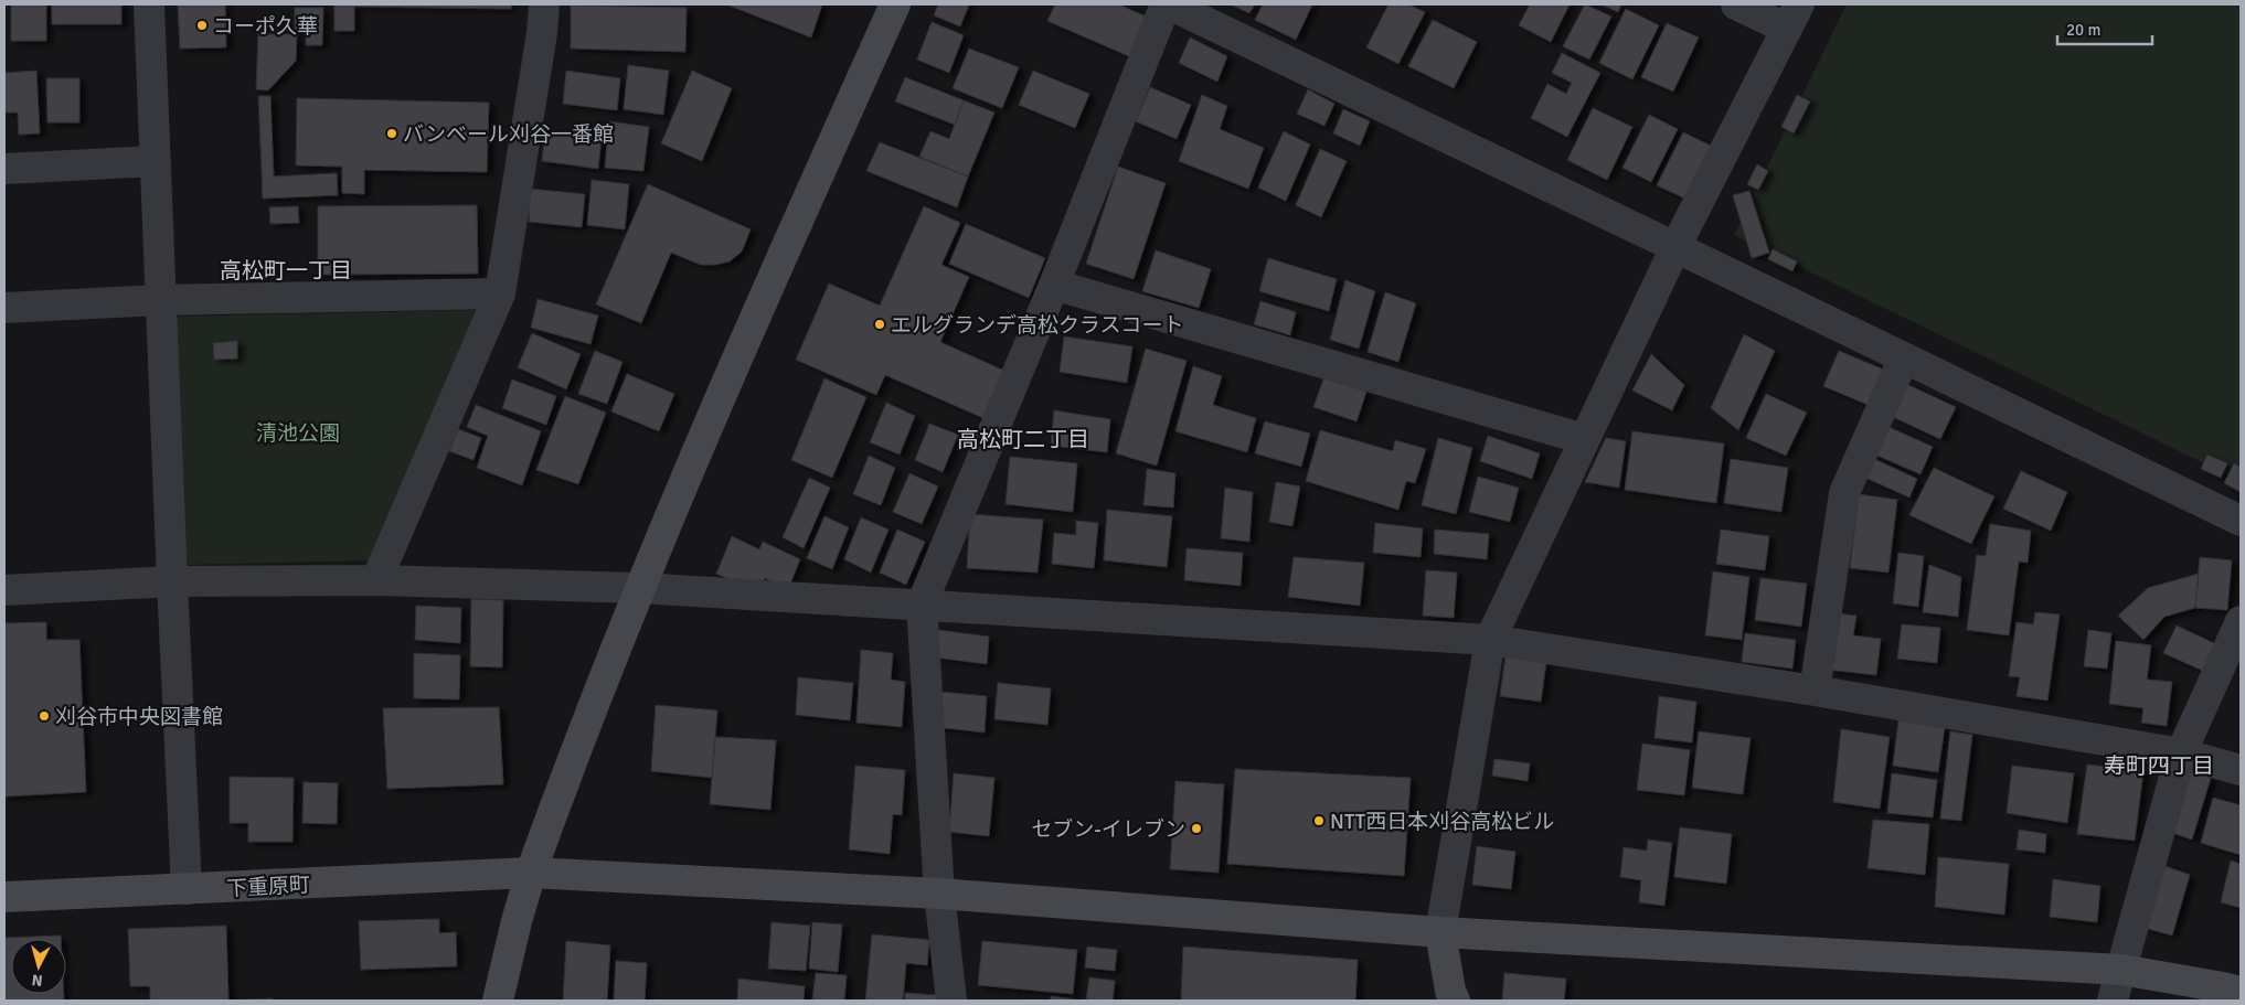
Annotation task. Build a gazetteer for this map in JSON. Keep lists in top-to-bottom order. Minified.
{"streets":{"street":["下重原町"]},"districts":["高松町一丁目","高松町二丁目","寿町四丁目"],"parks":["清池公園"],"places":["コーポ久華","バンベール刈谷一番館","エルグランデ高松クラスコート","刈谷市中央図書館","NTT西日本刈谷高松ビル","セブン-イレブン"],"scale_bar":"20 m","north":"bottom"}
